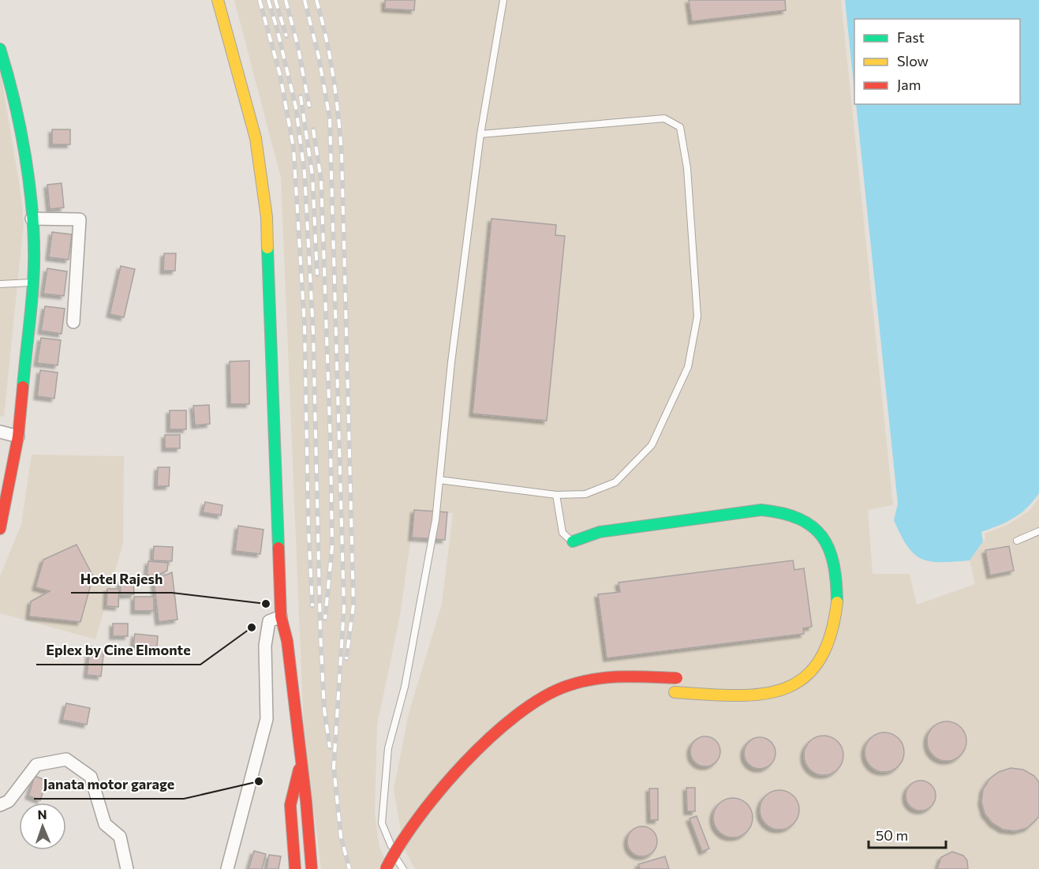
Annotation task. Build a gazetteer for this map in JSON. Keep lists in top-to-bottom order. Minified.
{"places":["Hotel Rajesh","Eplex by Cine Elmonte","Janata motor garage"],"legend":["Fast","Slow","Jam"],"scale_bar":"50 m","north":"top"}
